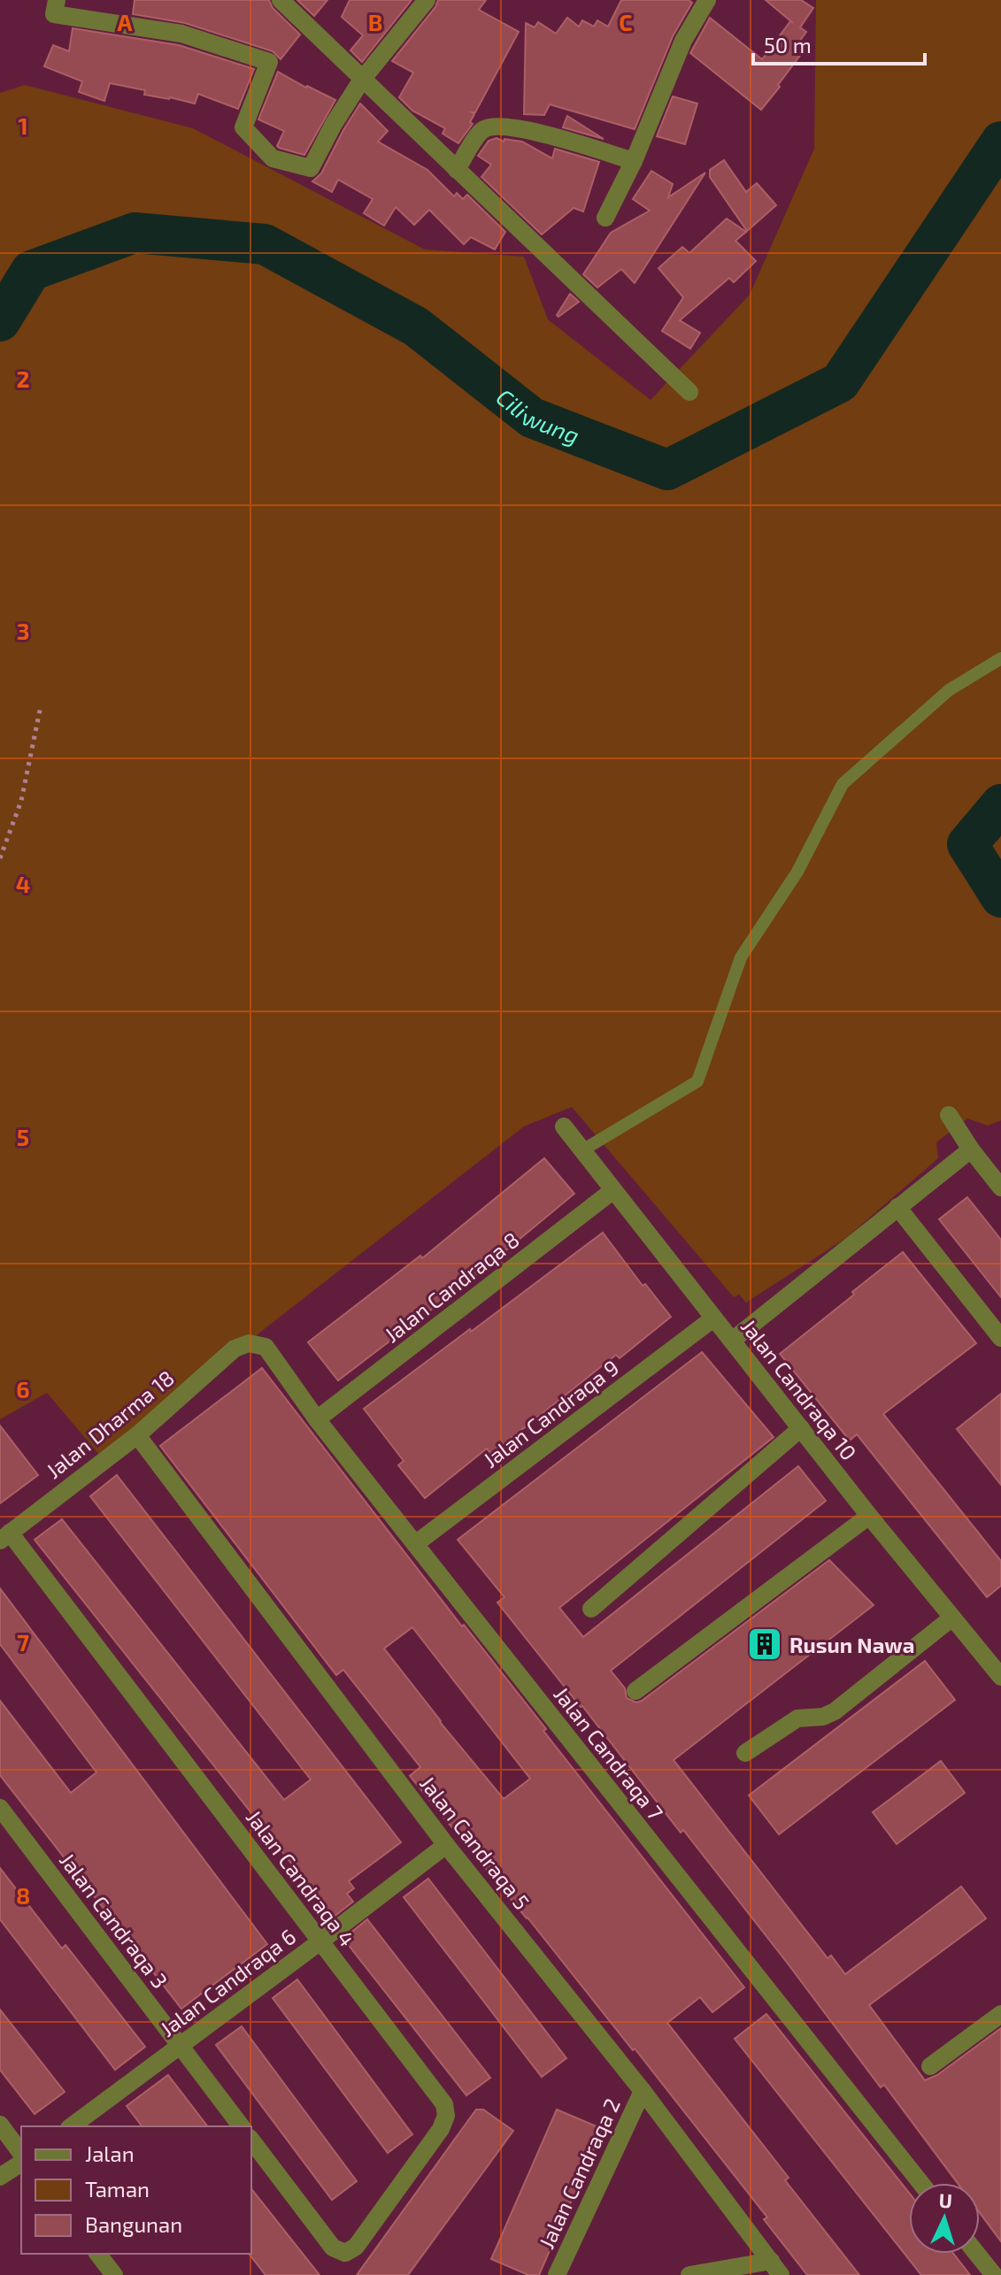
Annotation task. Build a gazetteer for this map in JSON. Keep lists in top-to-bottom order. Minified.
{"streets":{"street":["Jalan Candraqa 8","Jalan Candraqa 10","Jalan Candraqa 9","Jalan Dharma 18","Jalan Candraqa 7","Jalan Candraqa 5","Jalan Candraqa 4","Jalan Candraqa 3","Jalan Candraqa 6","Jalan Candraqa 2"]},"crossings":[["Jalan Candraqa 8","Jalan Candraqa 10"],["Jalan Candraqa 8","Jalan Candraqa 7"],["Jalan Candraqa 10","Jalan Candraqa 9"],["Jalan Candraqa 9","Jalan Candraqa 7"],["Jalan Dharma 18","Jalan Candraqa 7"],["Jalan Dharma 18","Jalan Candraqa 5"],["Jalan Dharma 18","Jalan Candraqa 4"],["Jalan Candraqa 5","Jalan Candraqa 6"],["Jalan Candraqa 5","Jalan Candraqa 2"],["Jalan Candraqa 4","Jalan Candraqa 6"],["Jalan Candraqa 3","Jalan Candraqa 6"]],"water":["Ciliwung"],"places":{"building":["Rusun Nawa"]},"legend":["Jalan","Taman","Bangunan"],"scale_bar":"50 m","north":"top","grid":{"columns":["A","B","C"],"rows":["1","2","3","4","5","6","7","8"]}}
